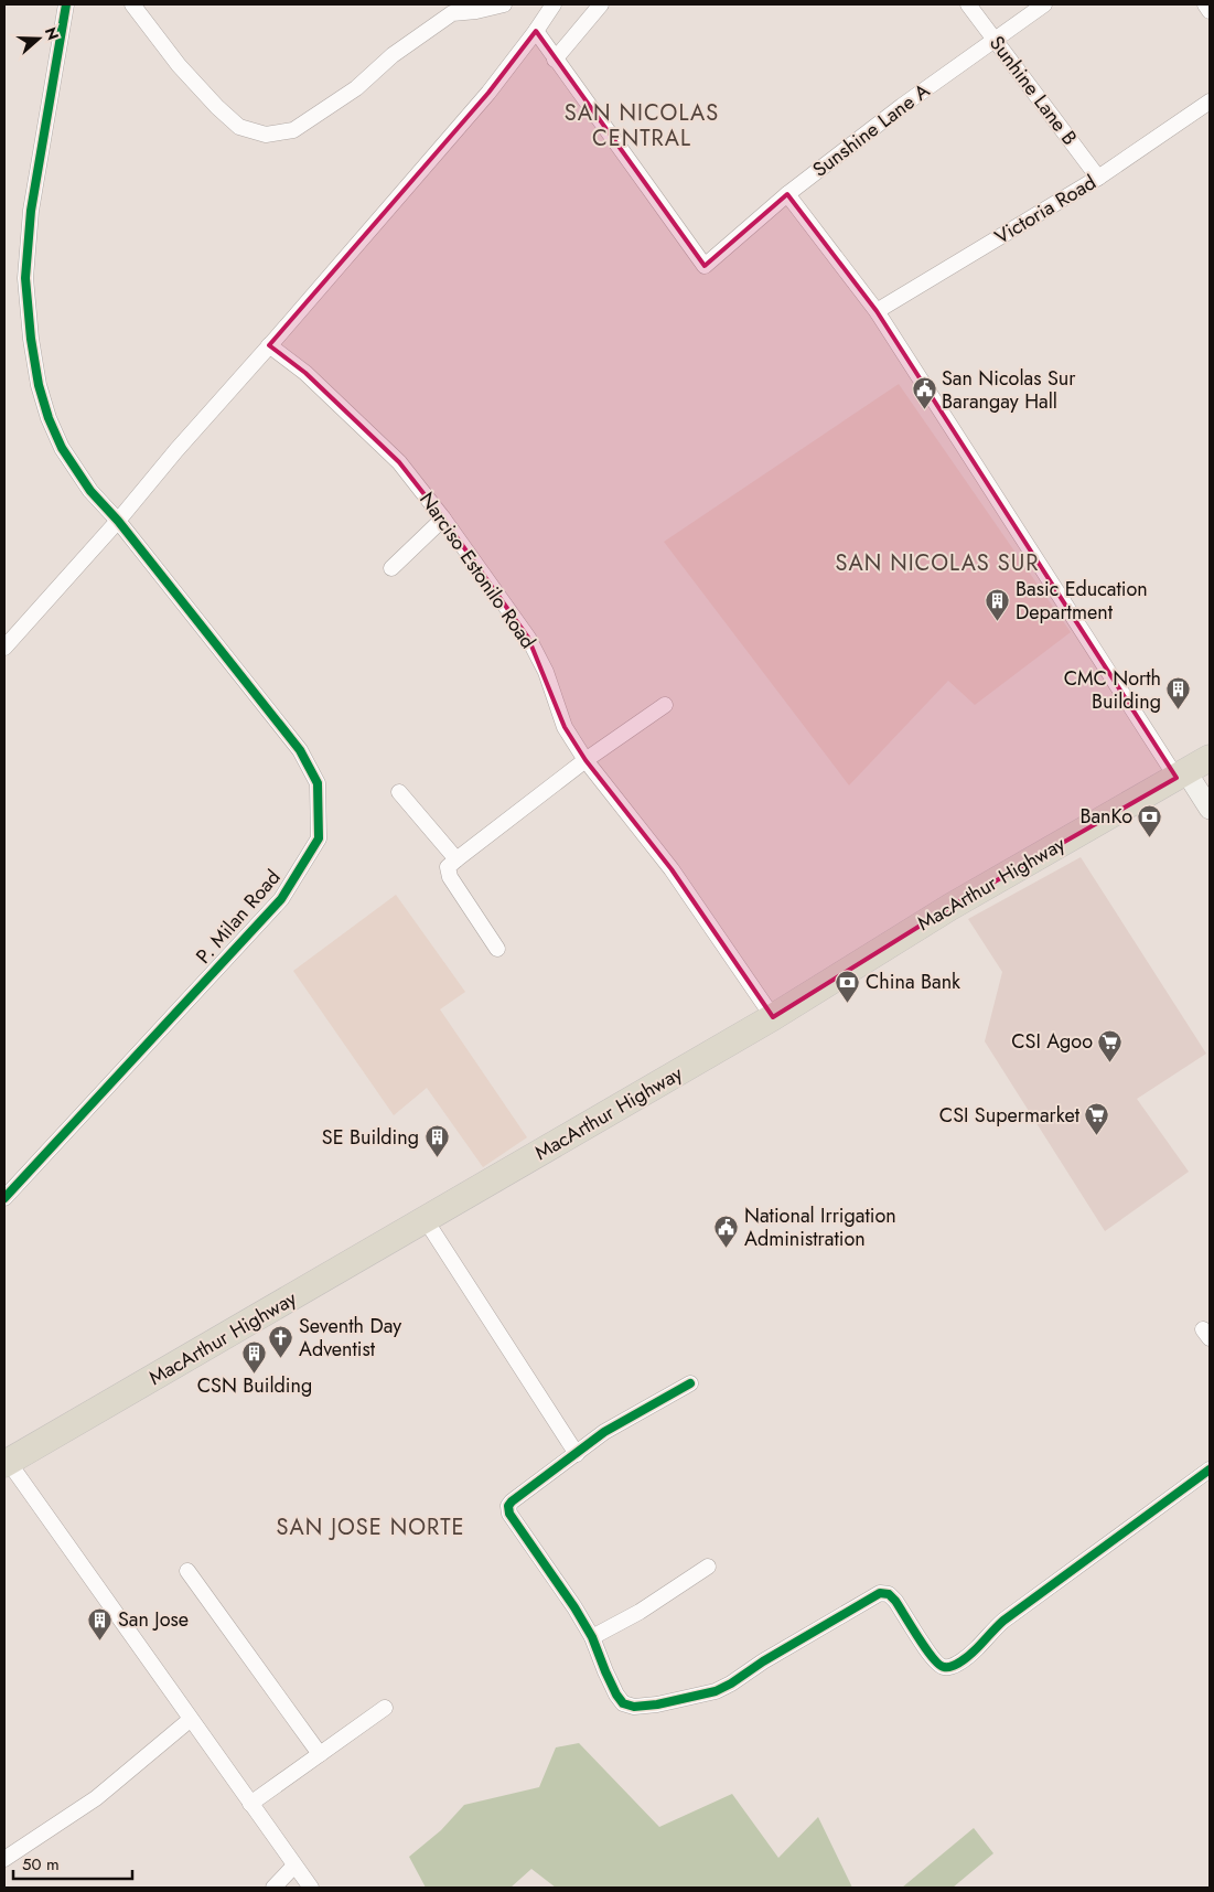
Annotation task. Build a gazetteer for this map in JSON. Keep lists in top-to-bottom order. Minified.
{"streets":{"highway":["MacArthur Highway"],"street":["Sunhine Lane B","Sunshine Lane A","Victoria Road","Narciso Estonilo Road","P. Milan Road"]},"crossings":[["Sunhine Lane B","Sunshine Lane A"],["Sunhine Lane B","Victoria Road"],["Narciso Estonilo Road","MacArthur Highway"]],"districts":["SAN NICOLAS CENTRAL","SAN NICOLAS SUR","SAN JOSE NORTE"],"places":{"public building":["San Nicolas Sur Barangay Hall","National Irrigation Administration"],"building":["Basic Education Department","CMC North Building","SE Building","CSN Building","San Jose"],"bank":["BanKo","China Bank"],"supermarket":["CSI Agoo","CSI Supermarket"],"church":["Seventh Day Adventist"]},"scale_bar":"50 m","north":"right"}
